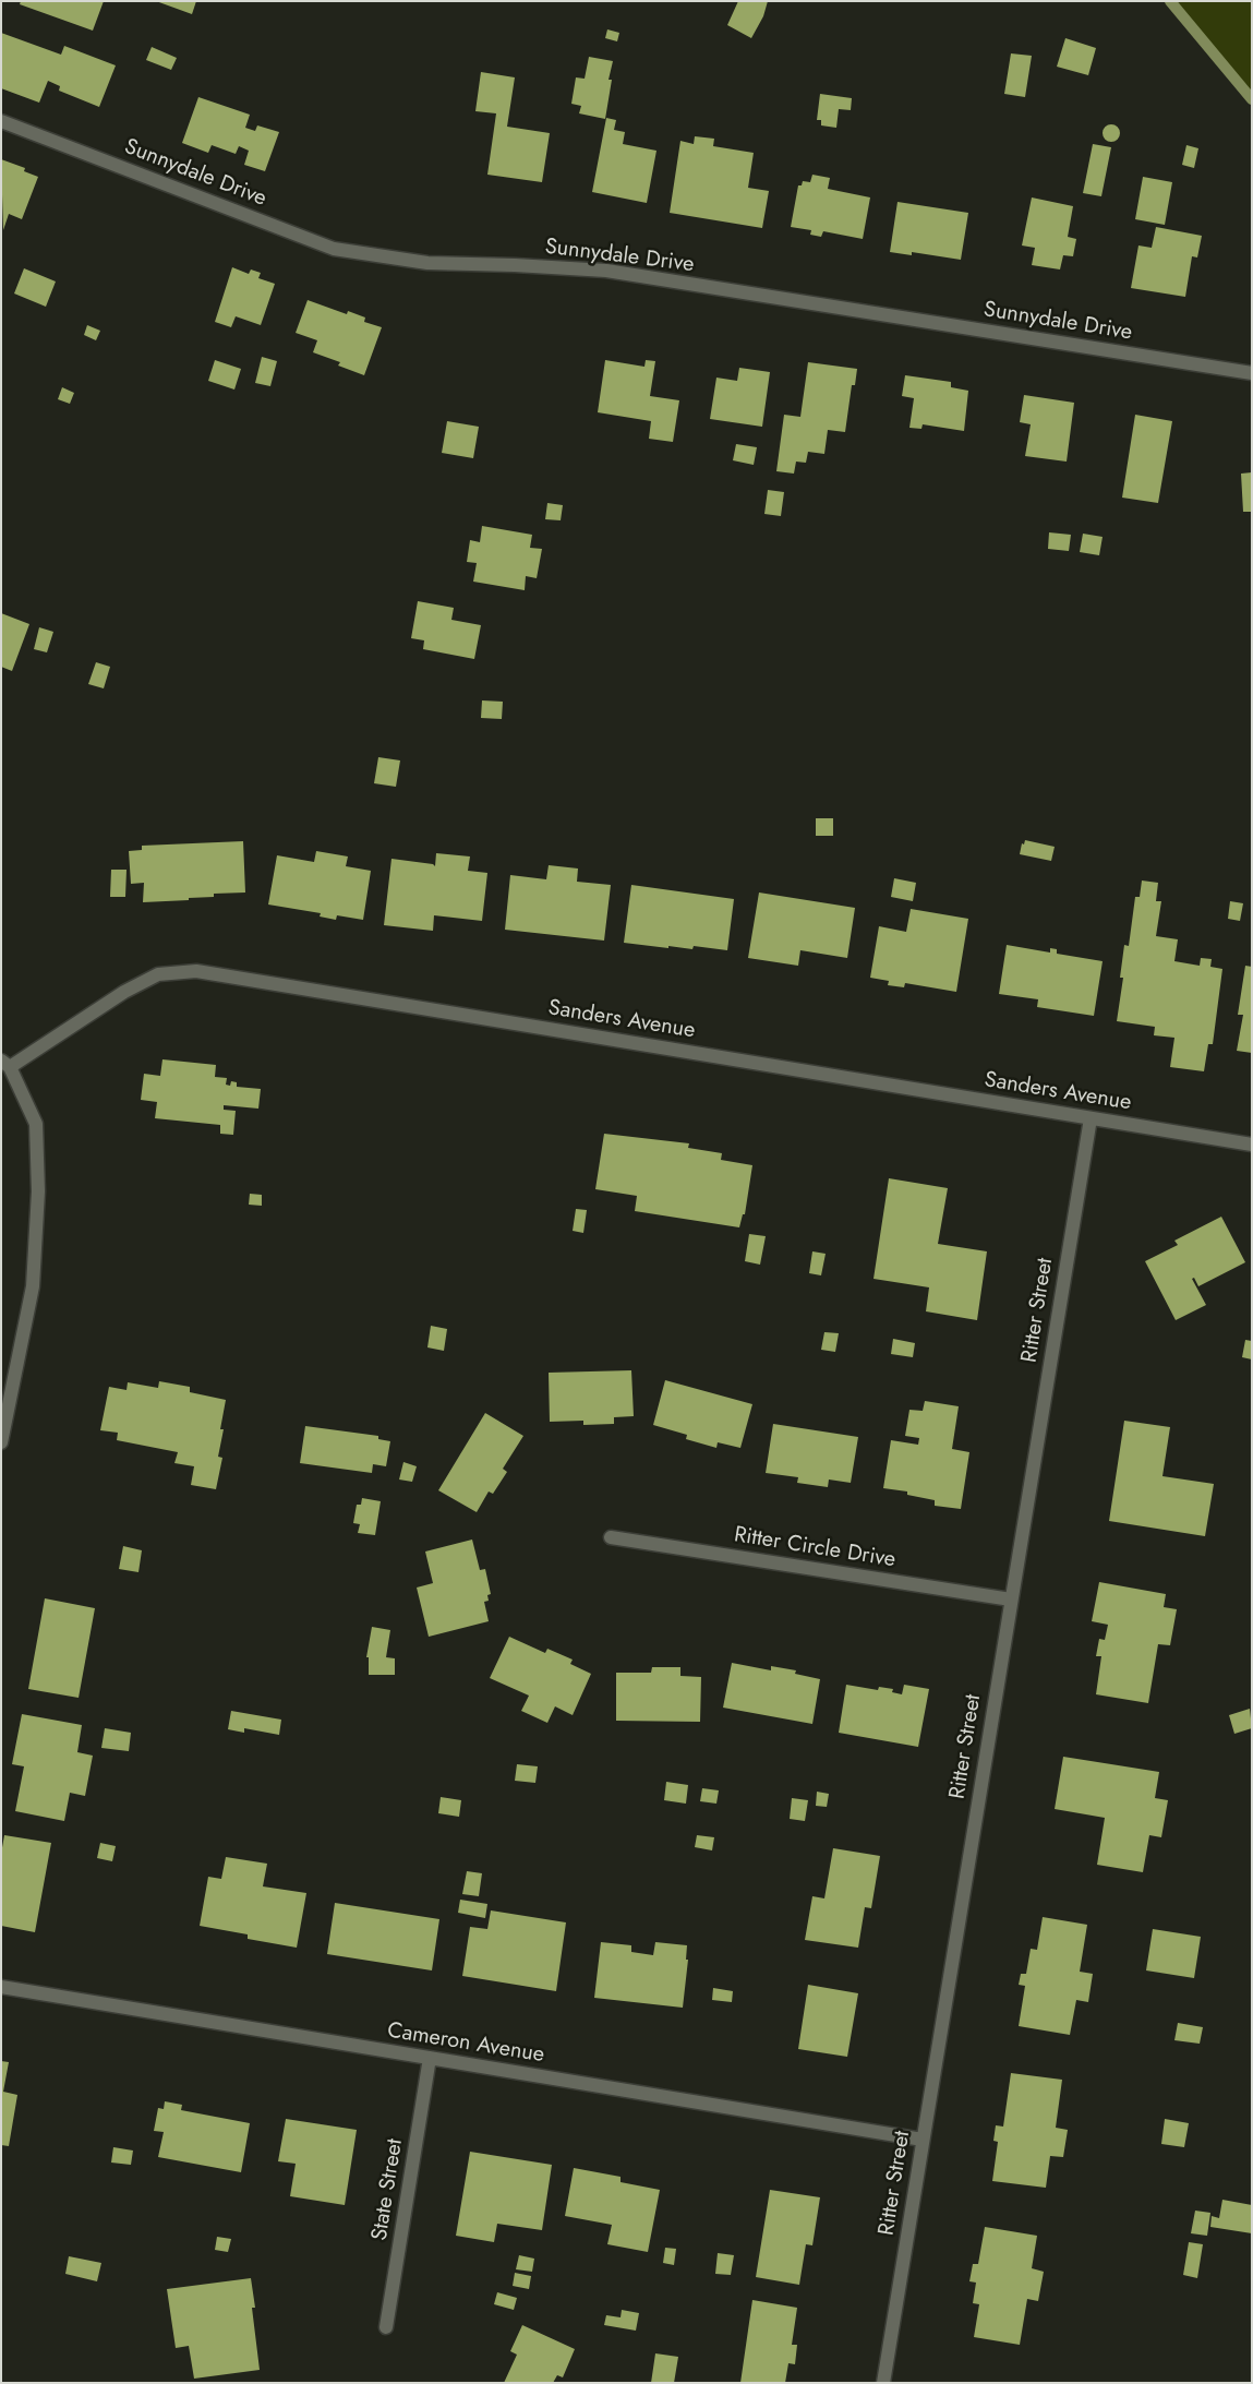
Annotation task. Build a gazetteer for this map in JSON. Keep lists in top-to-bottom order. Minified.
{"streets":{"street":["Sunnydale Drive","Sanders Avenue","Ritter Street","Ritter Circle Drive","Cameron Avenue","State Street"]},"crossings":[["Sanders Avenue","Ritter Street"],["Ritter Street","Ritter Circle Drive"],["Ritter Street","Cameron Avenue"],["Cameron Avenue","State Street"]]}
